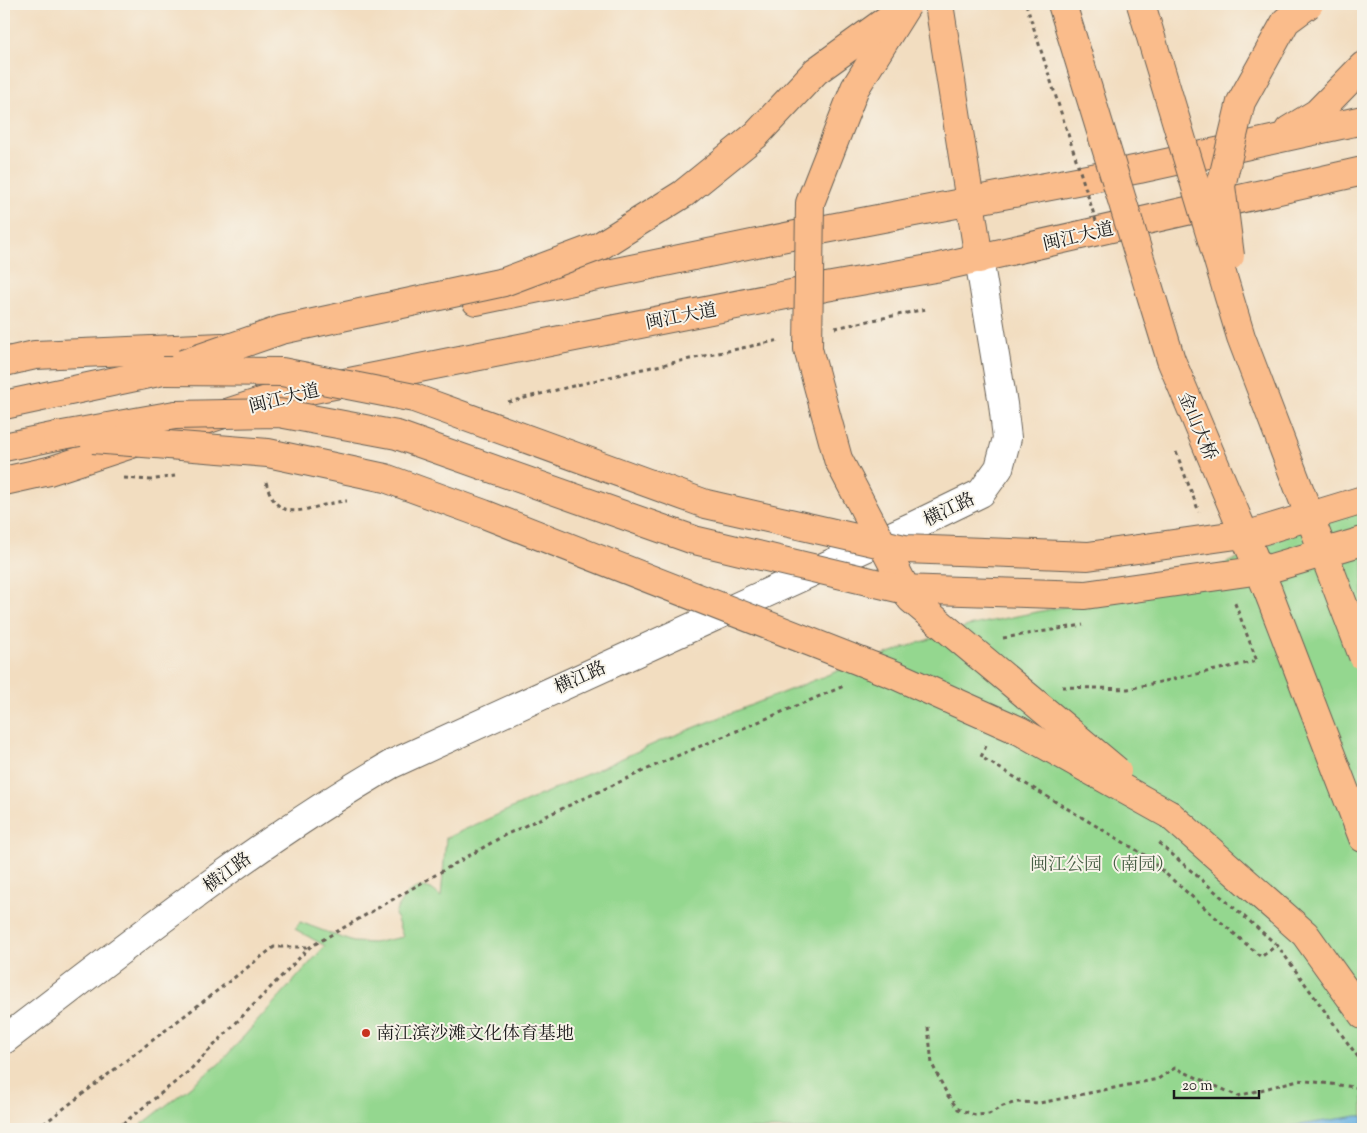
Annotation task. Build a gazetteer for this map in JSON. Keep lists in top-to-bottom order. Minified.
{"streets":{"main road":["闽江大道","金山大桥"],"street":["横江路"]},"crossings":[["闽江大道","横江路"]],"parks":["闽江公园（南园）"],"places":["南江滨沙滩文化体育基地"],"scale_bar":"20 m"}
